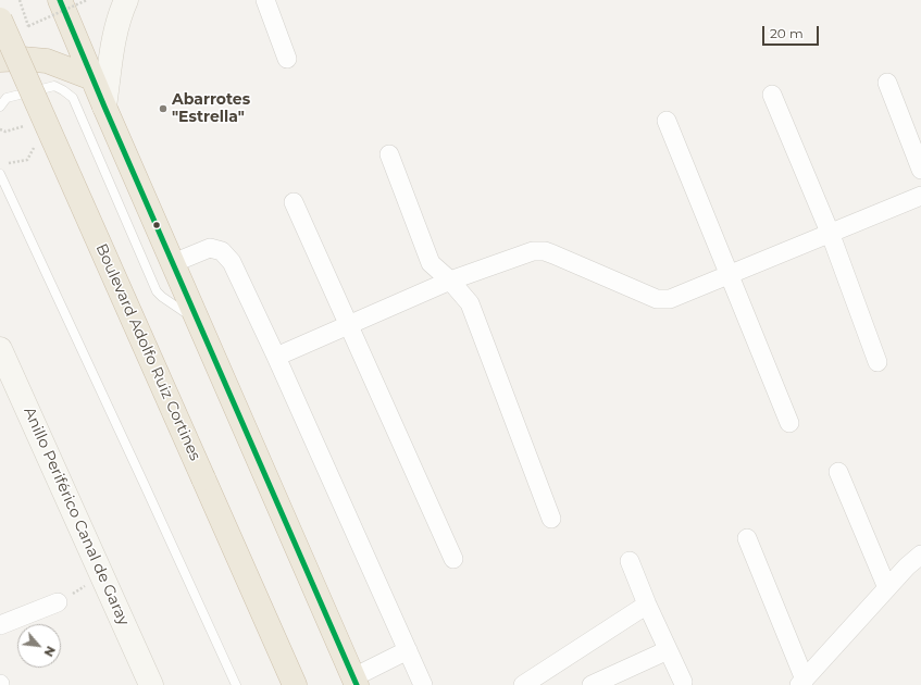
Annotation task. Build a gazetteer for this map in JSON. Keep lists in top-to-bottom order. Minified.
{"streets":{"highway":["Boulevard Adolfo Ruiz Cortines"],"main road":["Anillo Periférico Canal de Garay"]},"places":["Abarrotes \"Estrella\""],"scale_bar":"20 m","north":"bottom right"}
